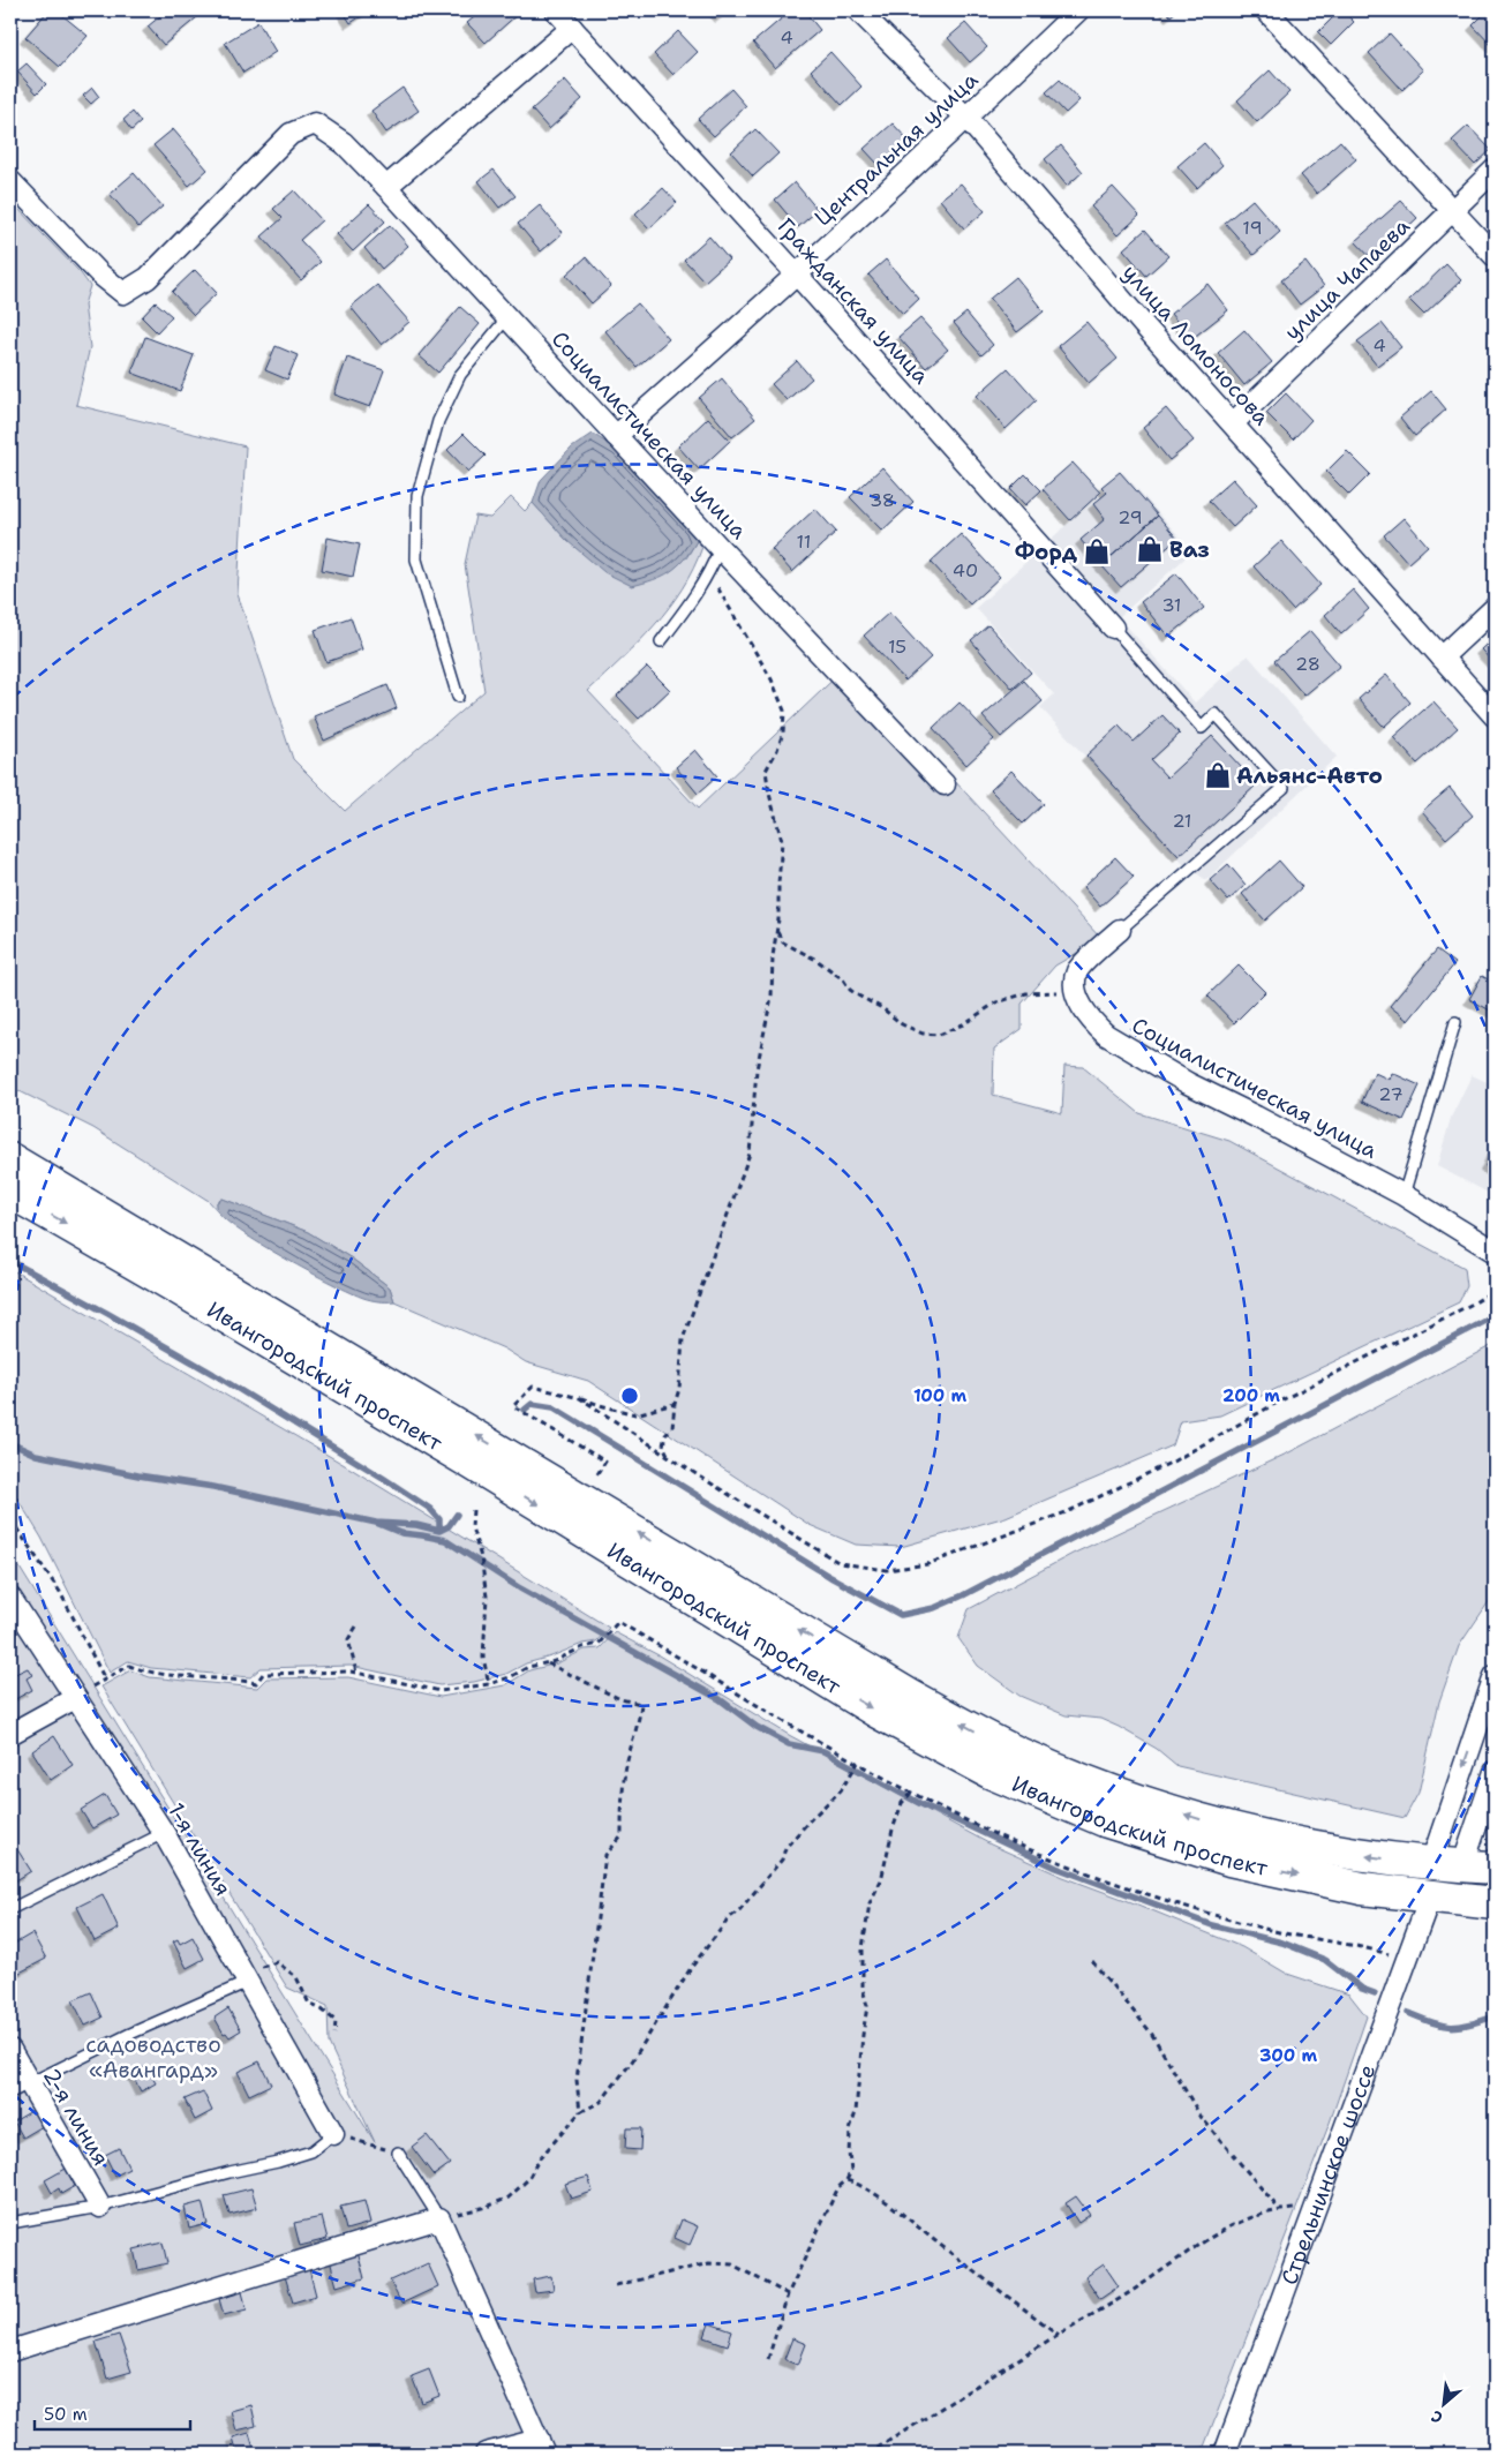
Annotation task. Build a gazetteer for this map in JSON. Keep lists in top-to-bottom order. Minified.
{"streets":{"highway":["Ивангородский проспект","Стрельнинское шоссе"],"street":["Центральная улица","улица Чапаева","Гражданская улица","улица Ломоносова","Социалистическая улица","1-я линия","2-я линия"]},"crossings":[["Центральная улица","Гражданская улица"],["Центральная улица","улица Ломоносова"],["Центральная улица","Социалистическая улица"],["улица Чапаева","улица Ломоносова"],["Ивангородский проспект","Стрельнинское шоссе"]],"parks":["садоводство «Авангард»"],"places":{"shop":["Ваз","Форд","Альянс-Авто"]},"house_numbers":["4","19","4","38","29","11","40","31","15","28","21","27"],"scale_bar":"50 m","north":"bottom left","rings":["100 m","200 m","300 m"]}
